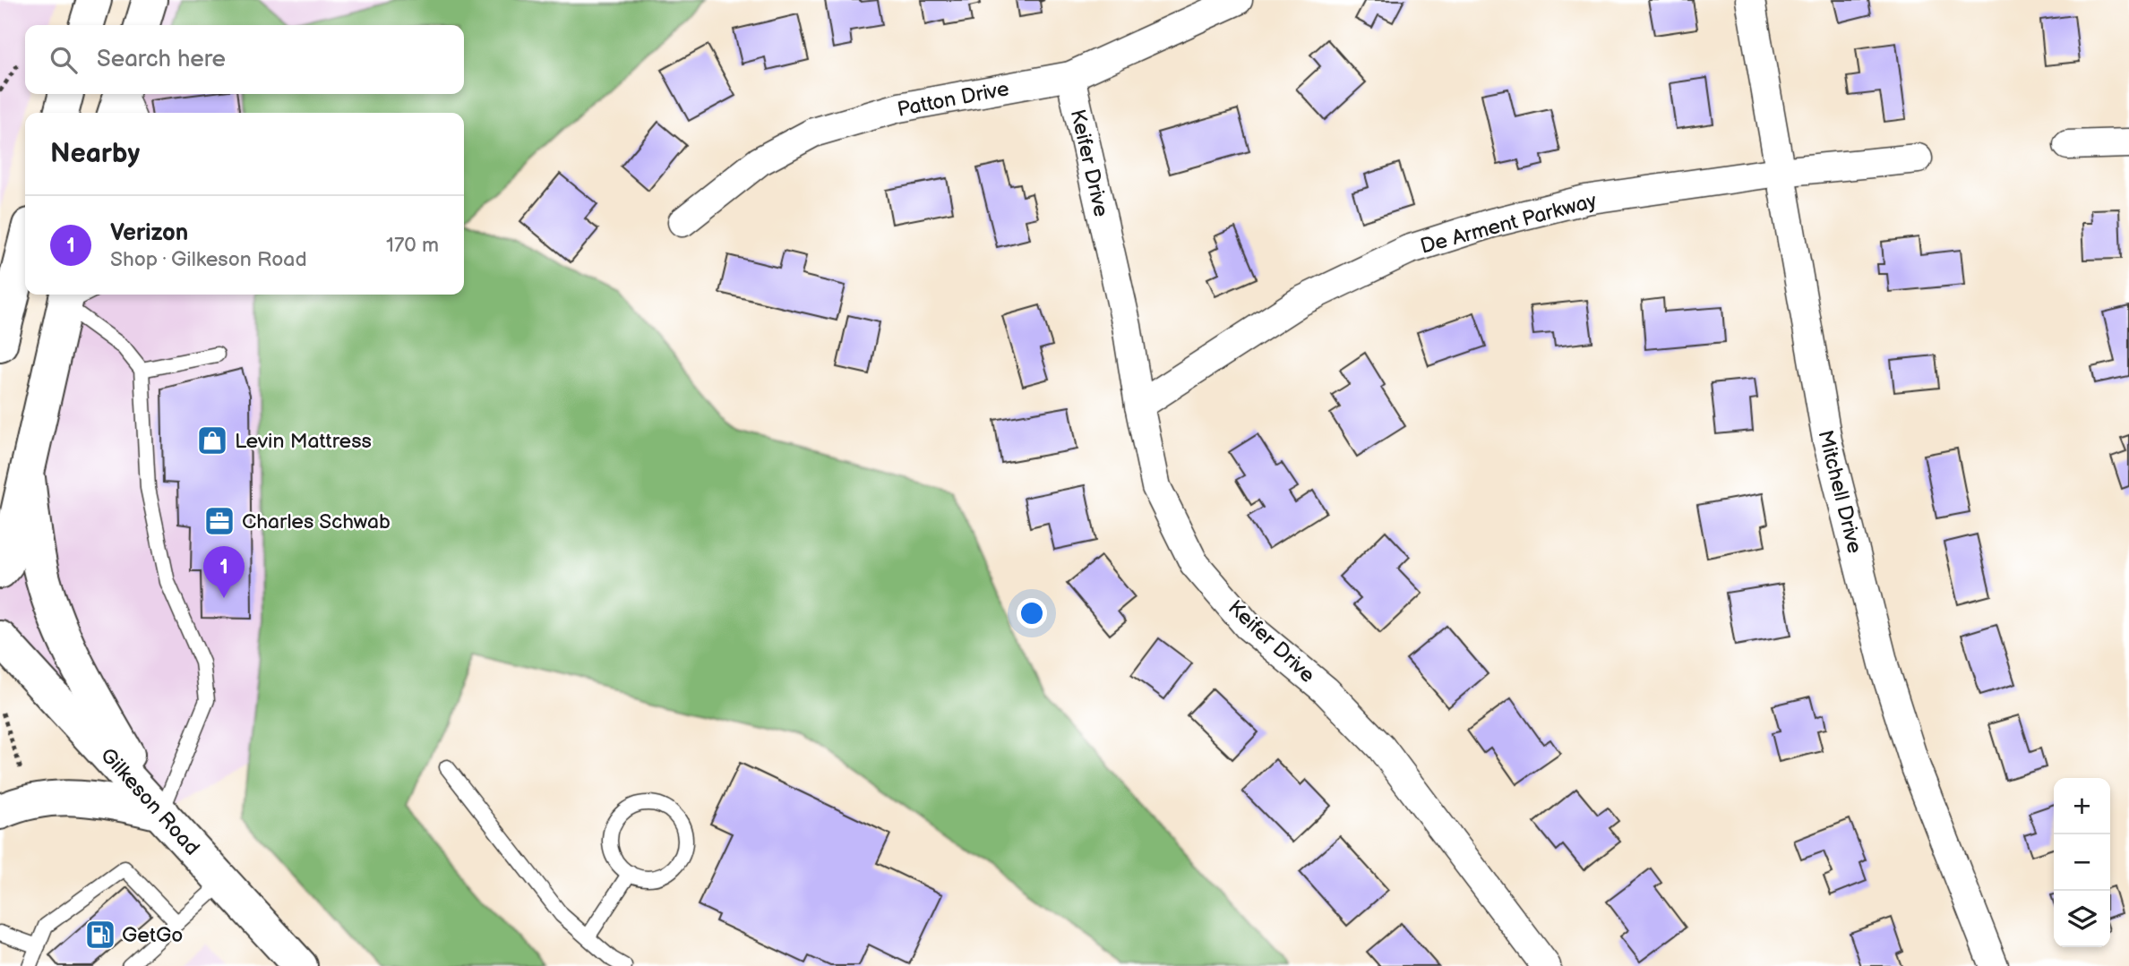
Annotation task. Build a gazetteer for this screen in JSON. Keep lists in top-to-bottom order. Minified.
{"streets":{"street":["Patton Drive","Keifer Drive","De Arment Parkway","Mitchell Drive","Gilkeson Road"]},"crossings":[["Patton Drive","Keifer Drive"],["Keifer Drive","De Arment Parkway"],["De Arment Parkway","Mitchell Drive"]],"places":{"shop":["Levin Mattress"],"office":["Charles Schwab"],"fuel station":["GetGo"]},"page":{"search":"Search here","heading":"Nearby","list":[{"mark":"1","name":"Verizon","note":"Shop · Gilkeson Road","value":"170 m"}],"pins":"1","map_buttons":["+","−"]}}
